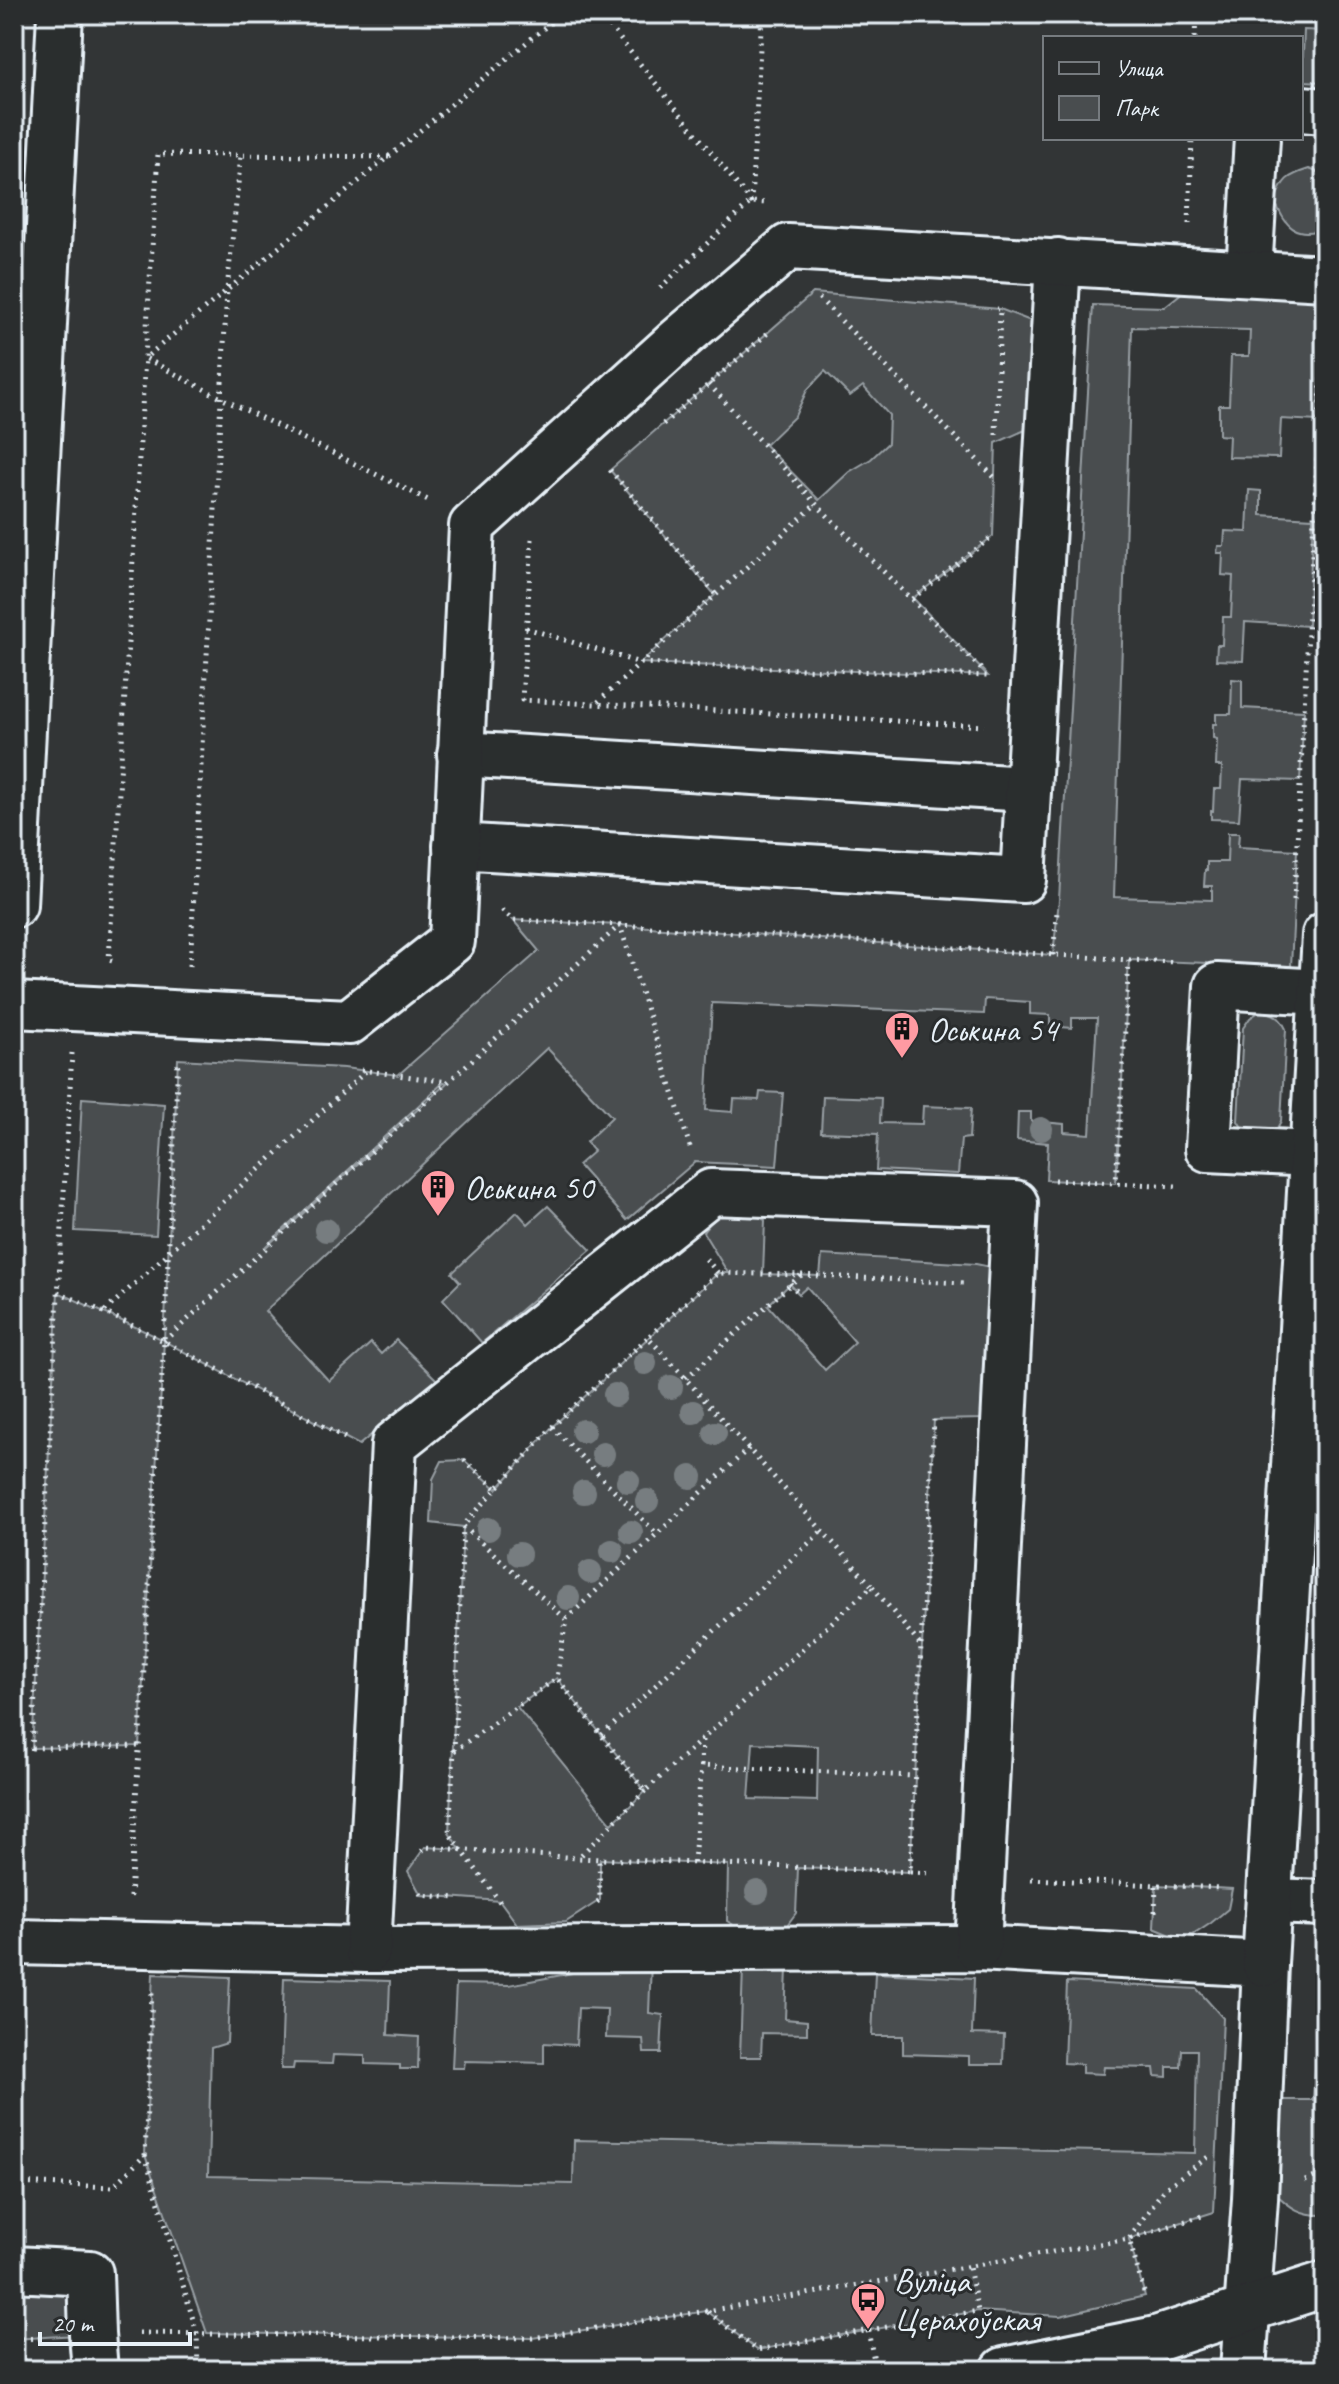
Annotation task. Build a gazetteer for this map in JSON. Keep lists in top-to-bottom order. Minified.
{"places":{"building":["Оськина 54","Оськина 50"],"bus stop":["Вуліца Церахоўская"]},"legend":["Улица","Парк"],"scale_bar":"20 m"}
